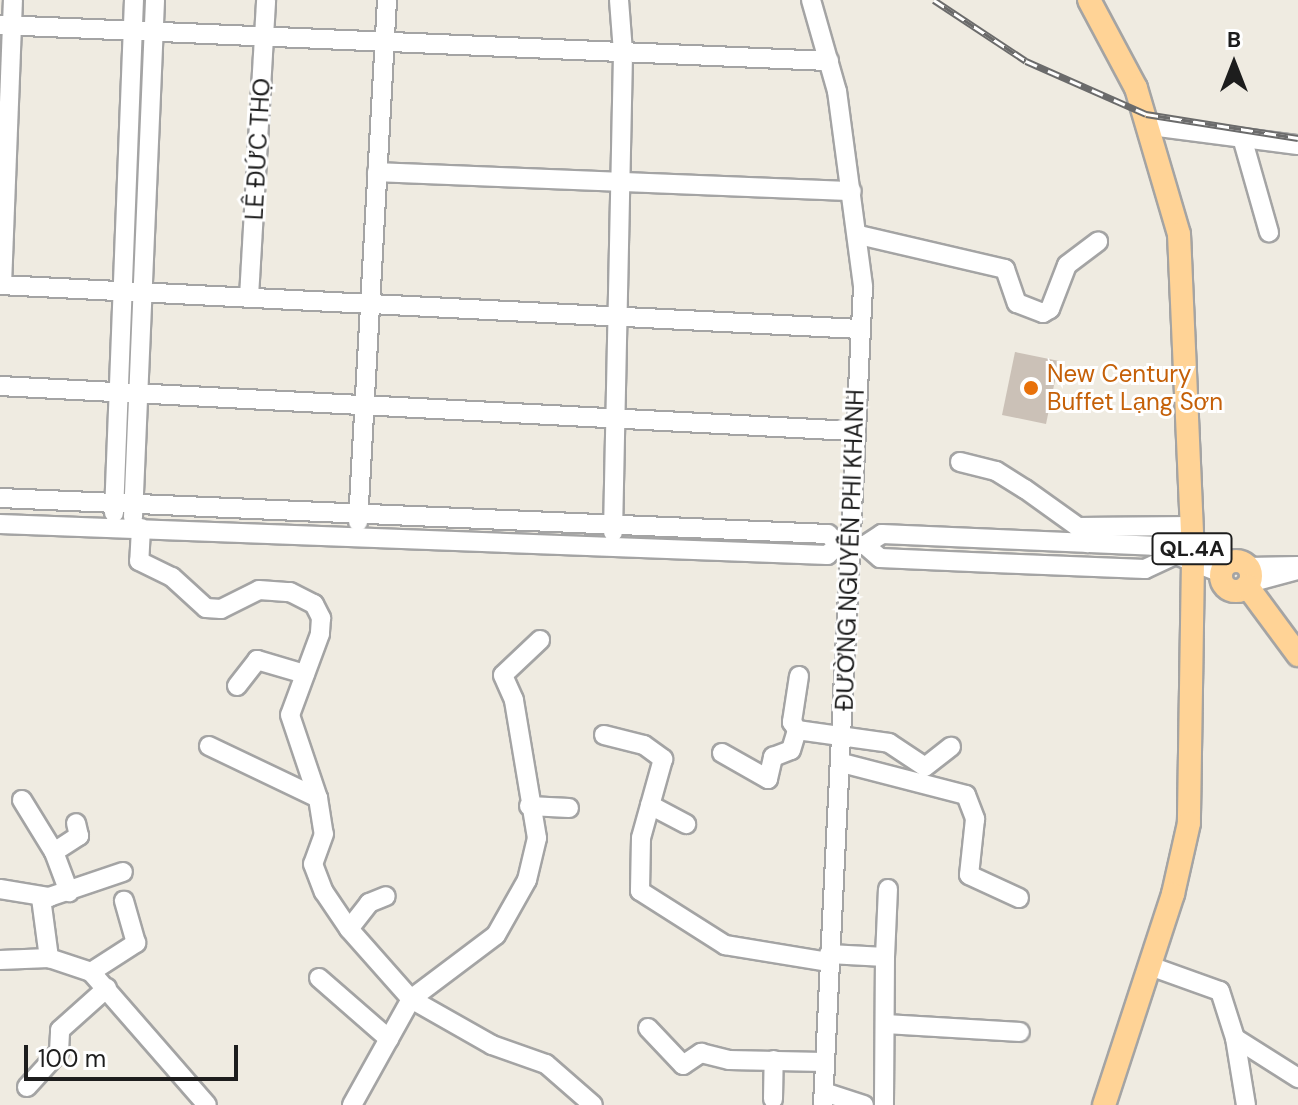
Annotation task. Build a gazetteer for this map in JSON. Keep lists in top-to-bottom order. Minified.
{"streets":{"main road":["QL.4A"],"street":["LÊ ĐỨC THỌ","ĐƯỜNG NGUYỄN PHI KHANH"]},"places":["New Century Buffet Lạng Sơn"],"scale_bar":"100 m","north":"top"}
